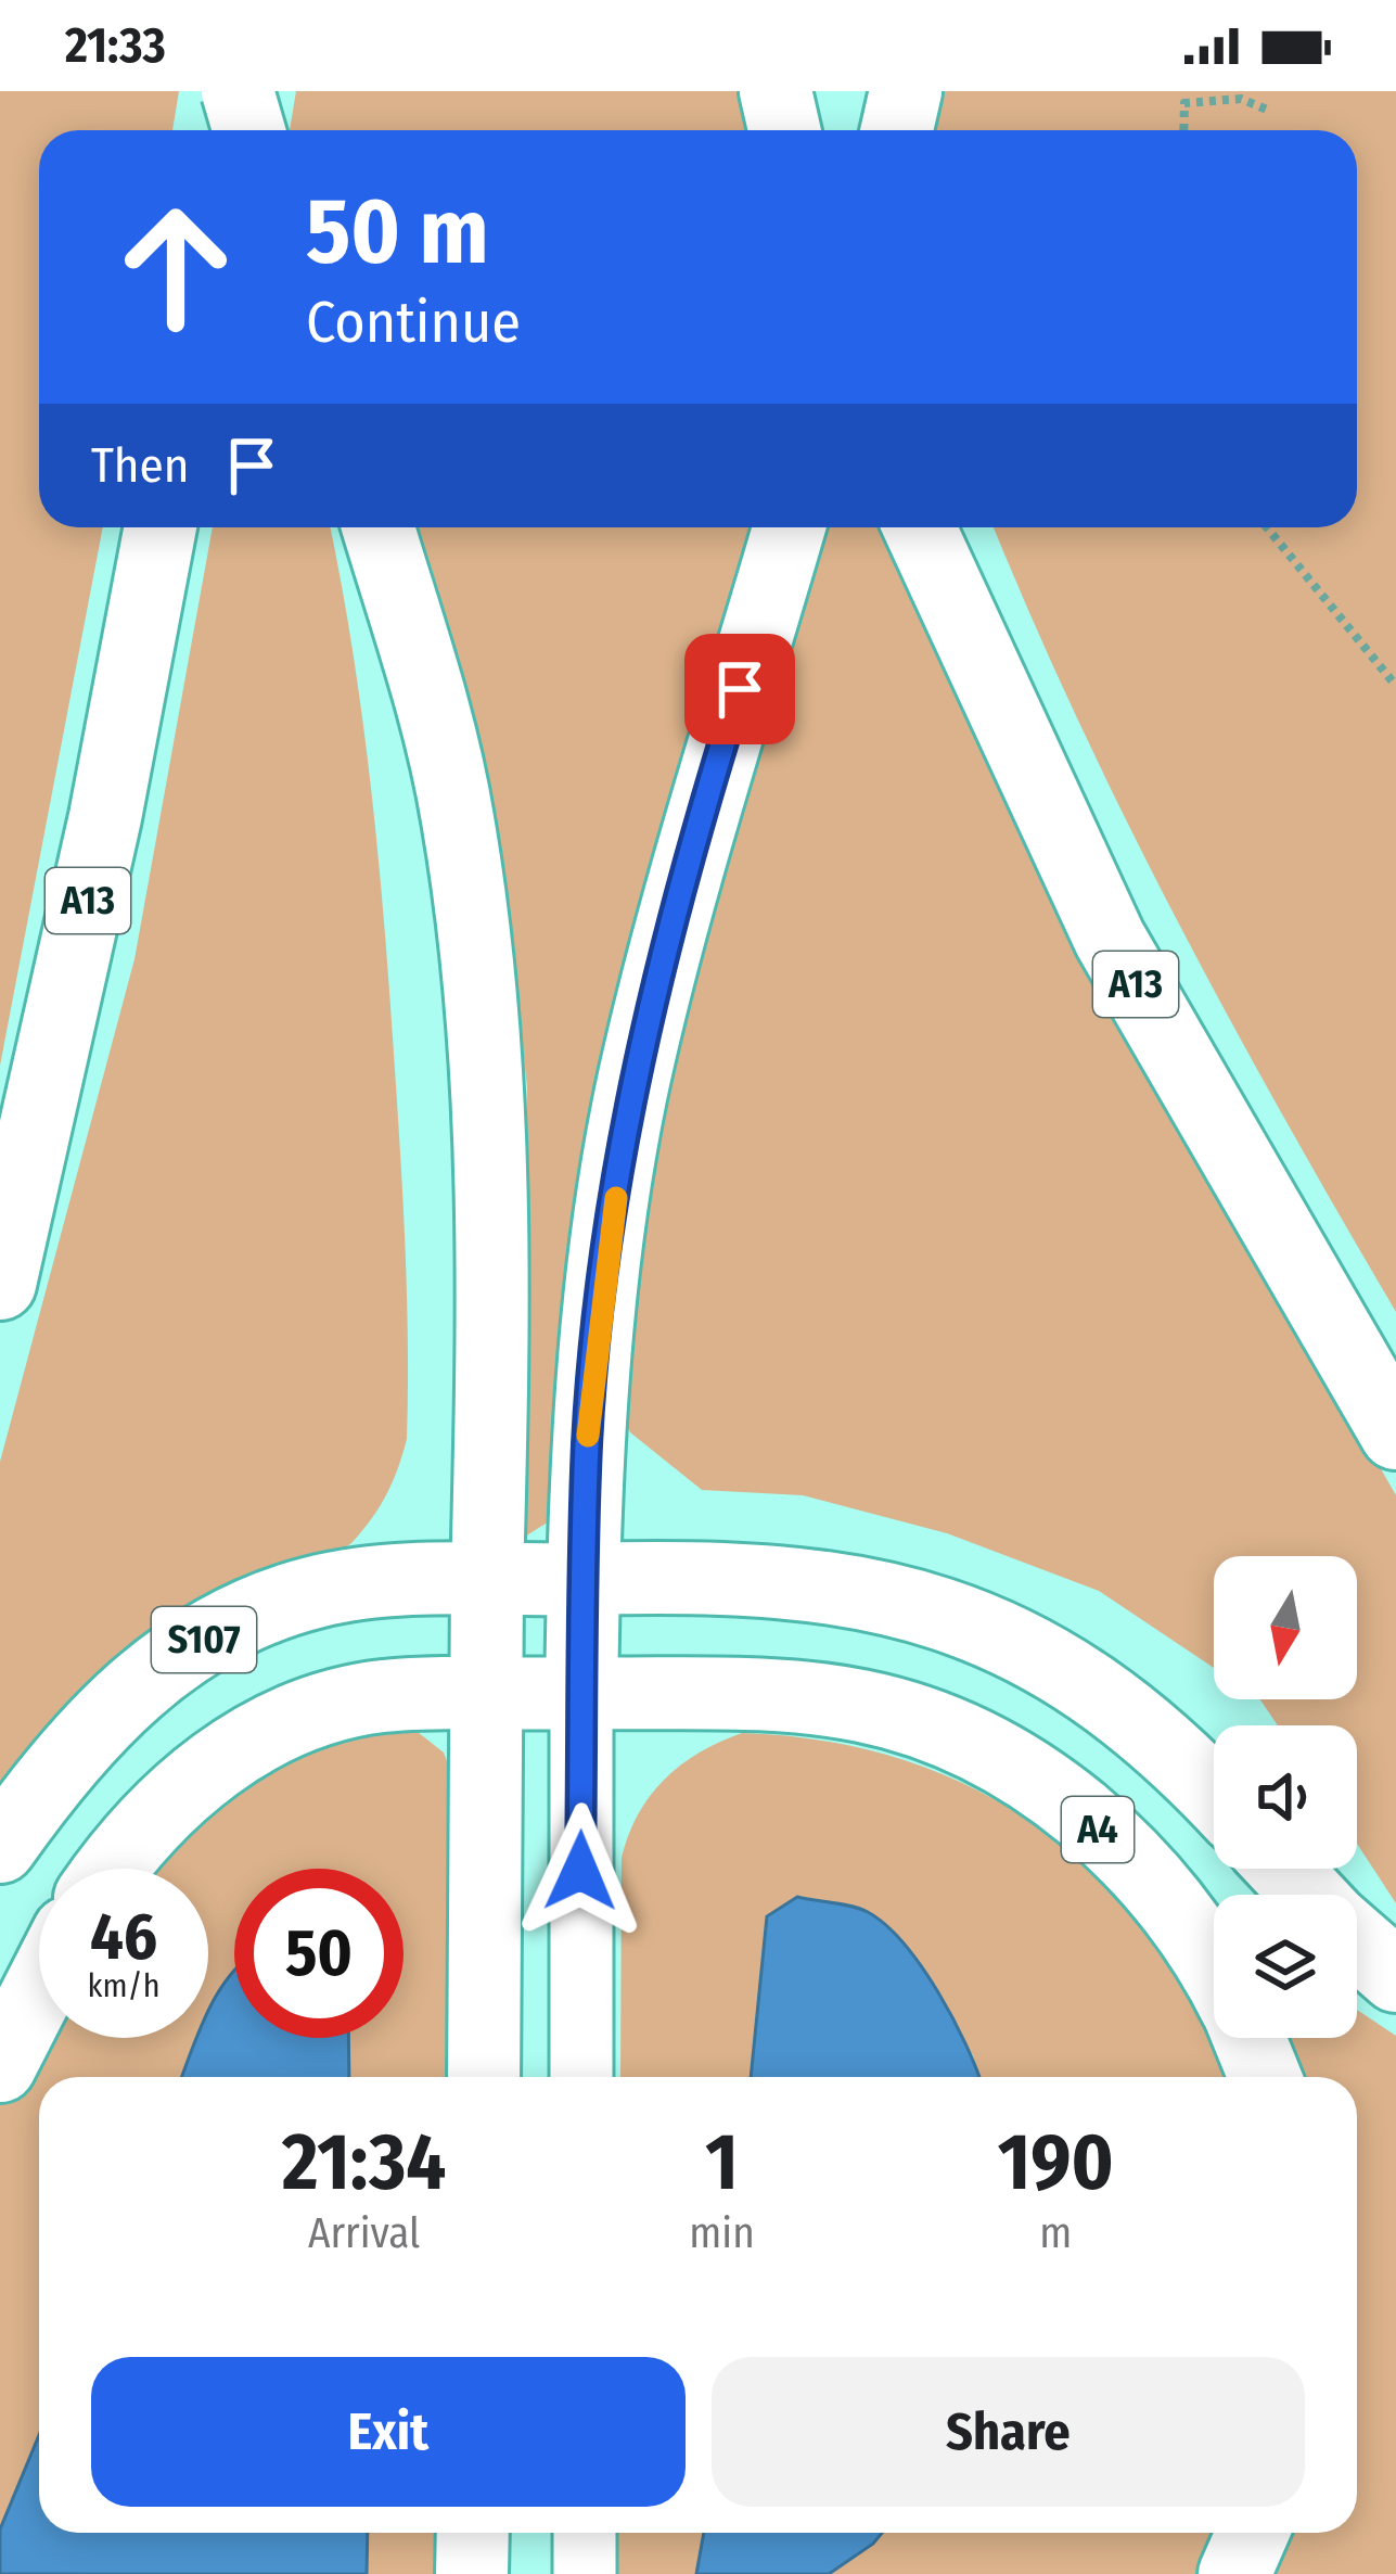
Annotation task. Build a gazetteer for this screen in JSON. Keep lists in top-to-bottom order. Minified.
{"streets":{"main road":["A13","S107","A4"]},"crossings":[["S107","A4"]],"north":"bottom","page":{"status":"21:33","turn":["50 m","Continue"],"then":"Then","speed":"46 km/h","limit":"50","eta":["21:34","Arrival","1","min","190","m"],"buttons":["Exit","Share"]}}
